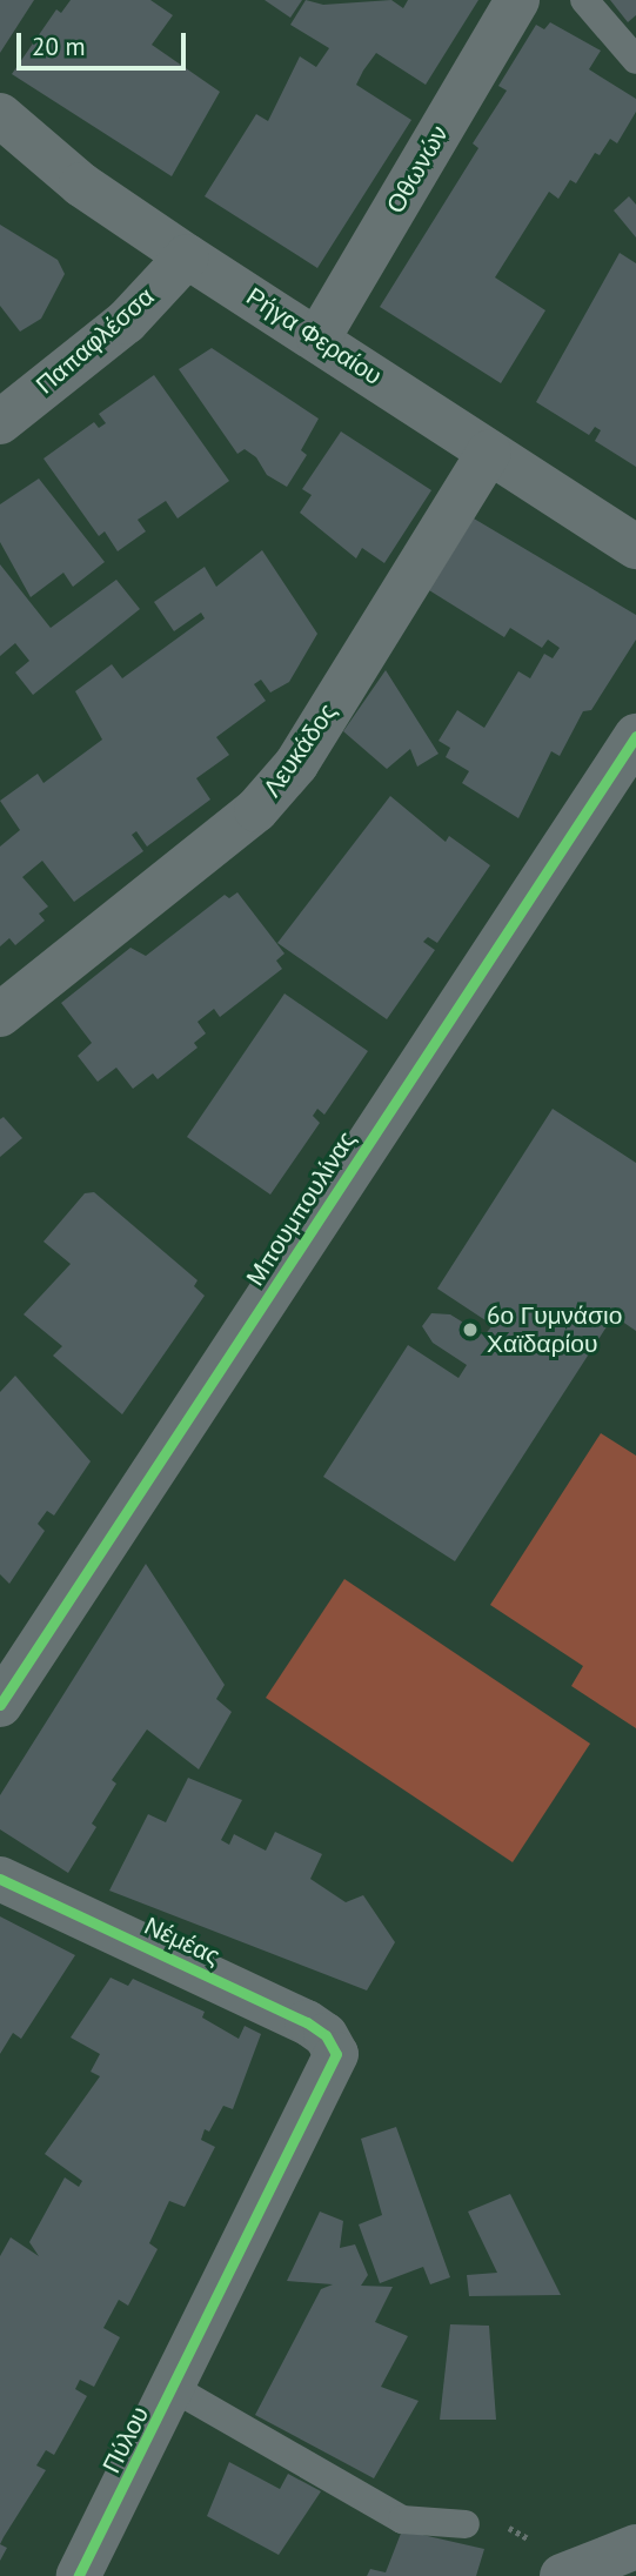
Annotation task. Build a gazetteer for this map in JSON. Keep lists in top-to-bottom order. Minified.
{"streets":{"street":["Οθωνών","Ρήγα Φεραίου","Παπαφλέσσα","Λευκάδος","Μπουμπουλίνας","Νέμέας","Πύλου"]},"crossings":[["Οθωνών","Ρήγα Φεραίου"],["Ρήγα Φεραίου","Παπαφλέσσα"],["Ρήγα Φεραίου","Λευκάδος"],["Νέμέας","Πύλου"]],"places":["6ο Γυμνάσιο Χαϊδαρίου"],"scale_bar":"20 m"}
